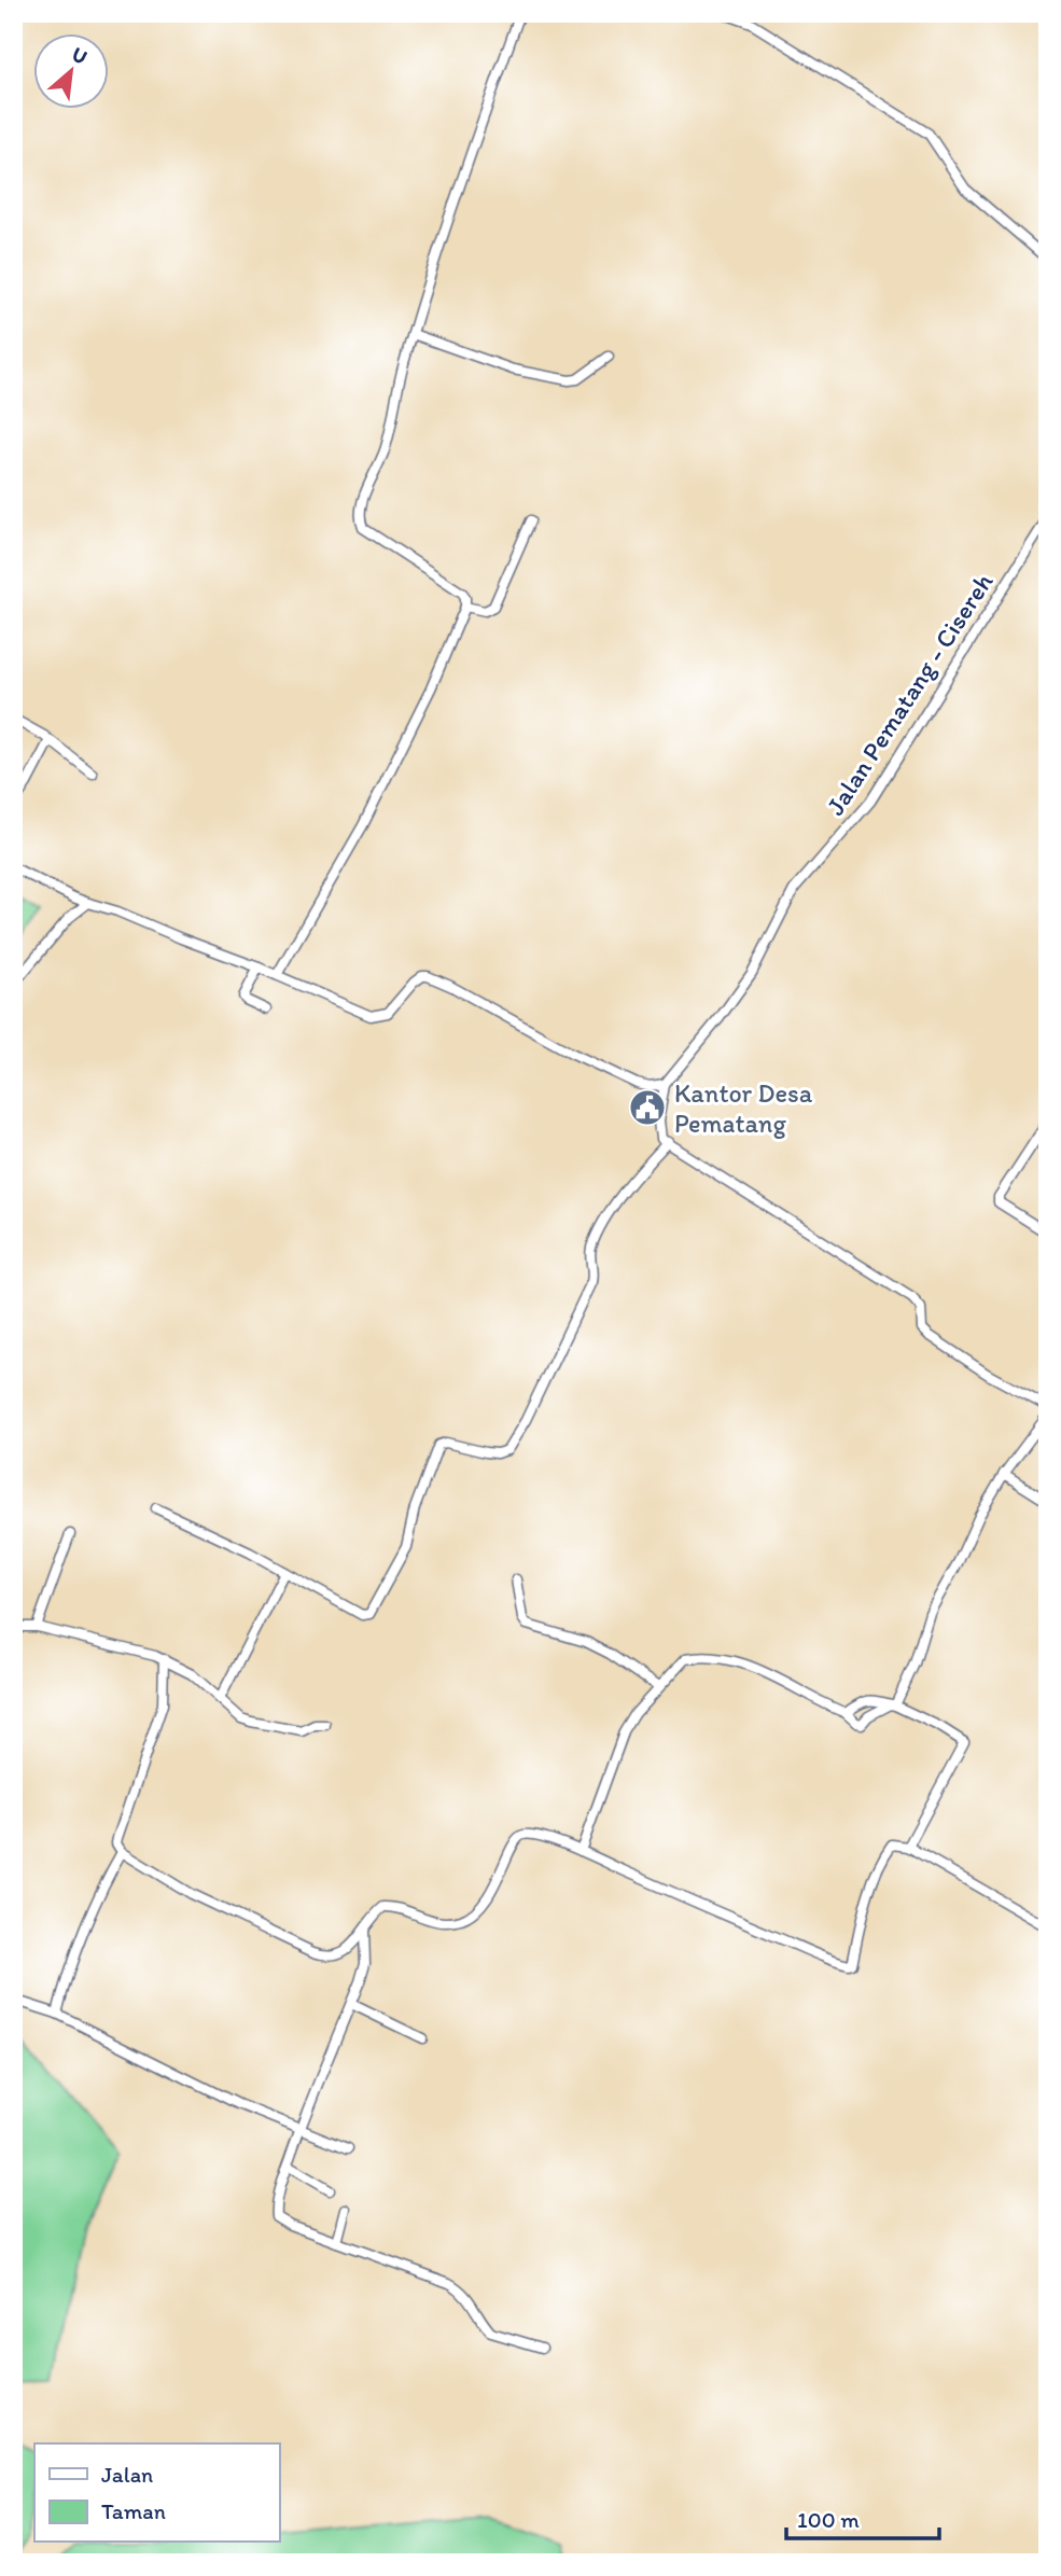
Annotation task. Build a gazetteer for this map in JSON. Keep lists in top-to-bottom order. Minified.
{"streets":{"street":["Jalan Pematang - Cisereh"]},"places":{"public building":["Kantor Desa Pematang"]},"legend":["Jalan","Taman"],"scale_bar":"100 m","north":"top right"}
